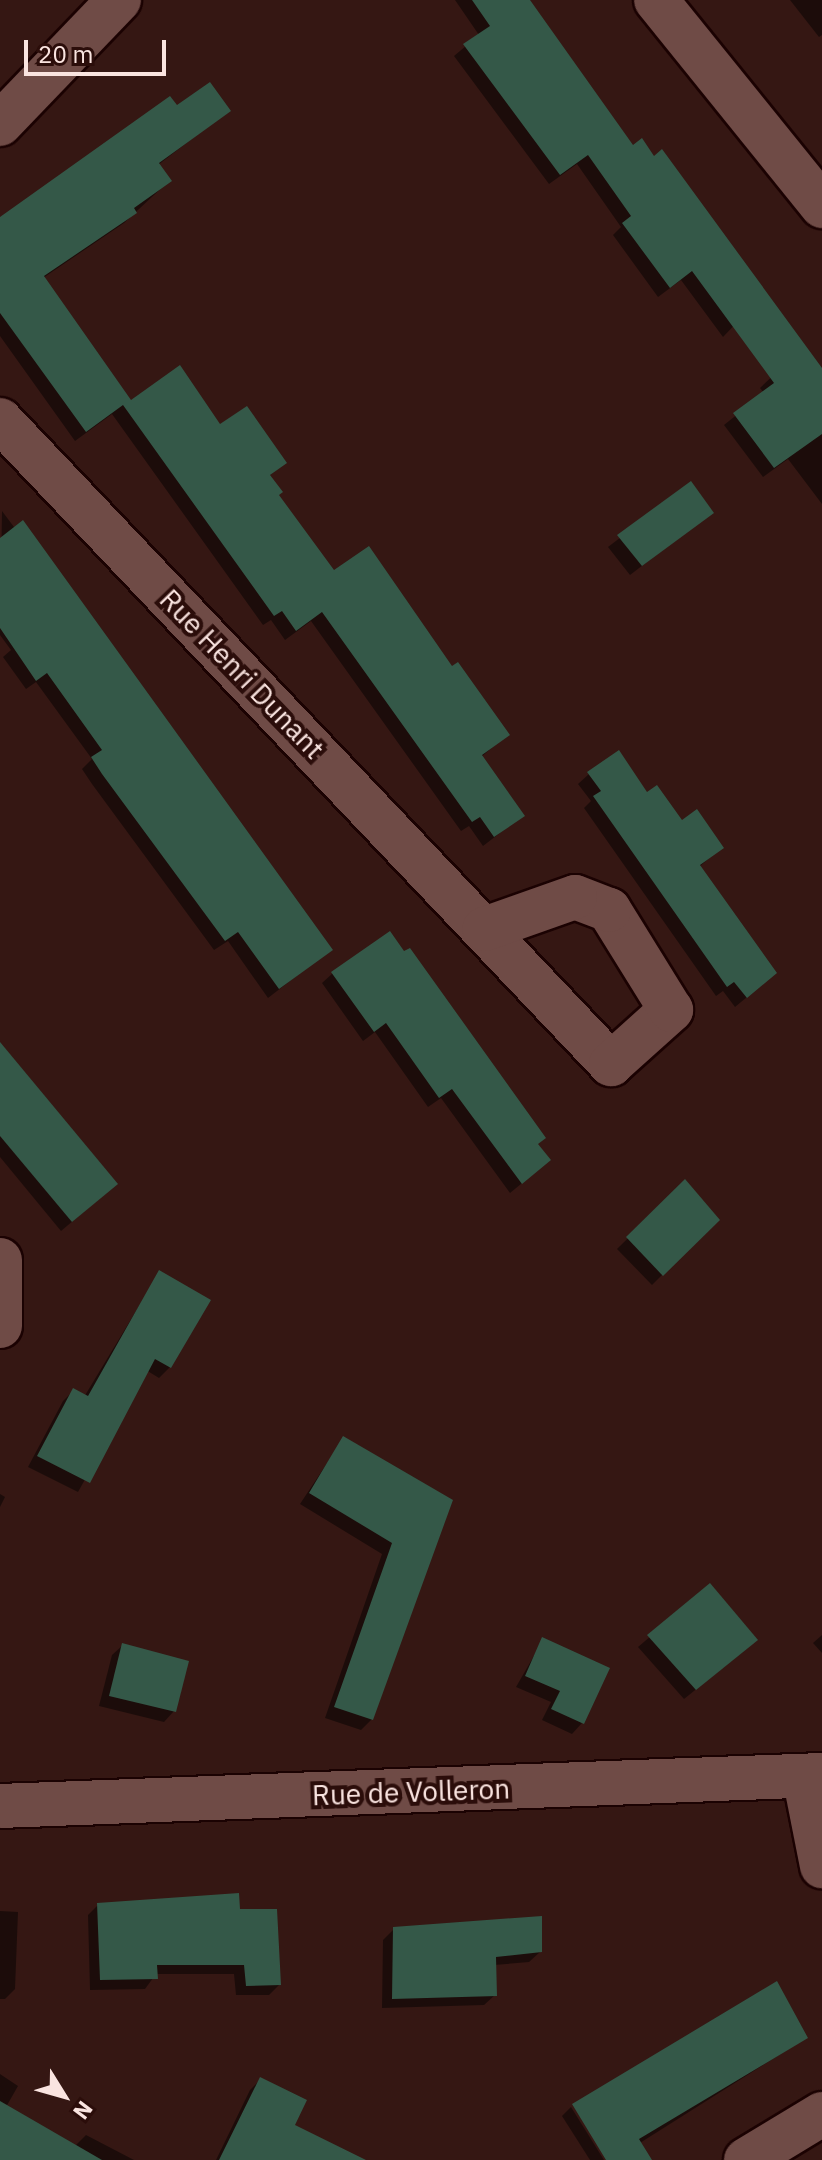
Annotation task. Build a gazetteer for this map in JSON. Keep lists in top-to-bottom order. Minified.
{"streets":{"street":["Rue Henri Dunant","Rue de Volleron"]},"scale_bar":"20 m","north":"bottom right"}
